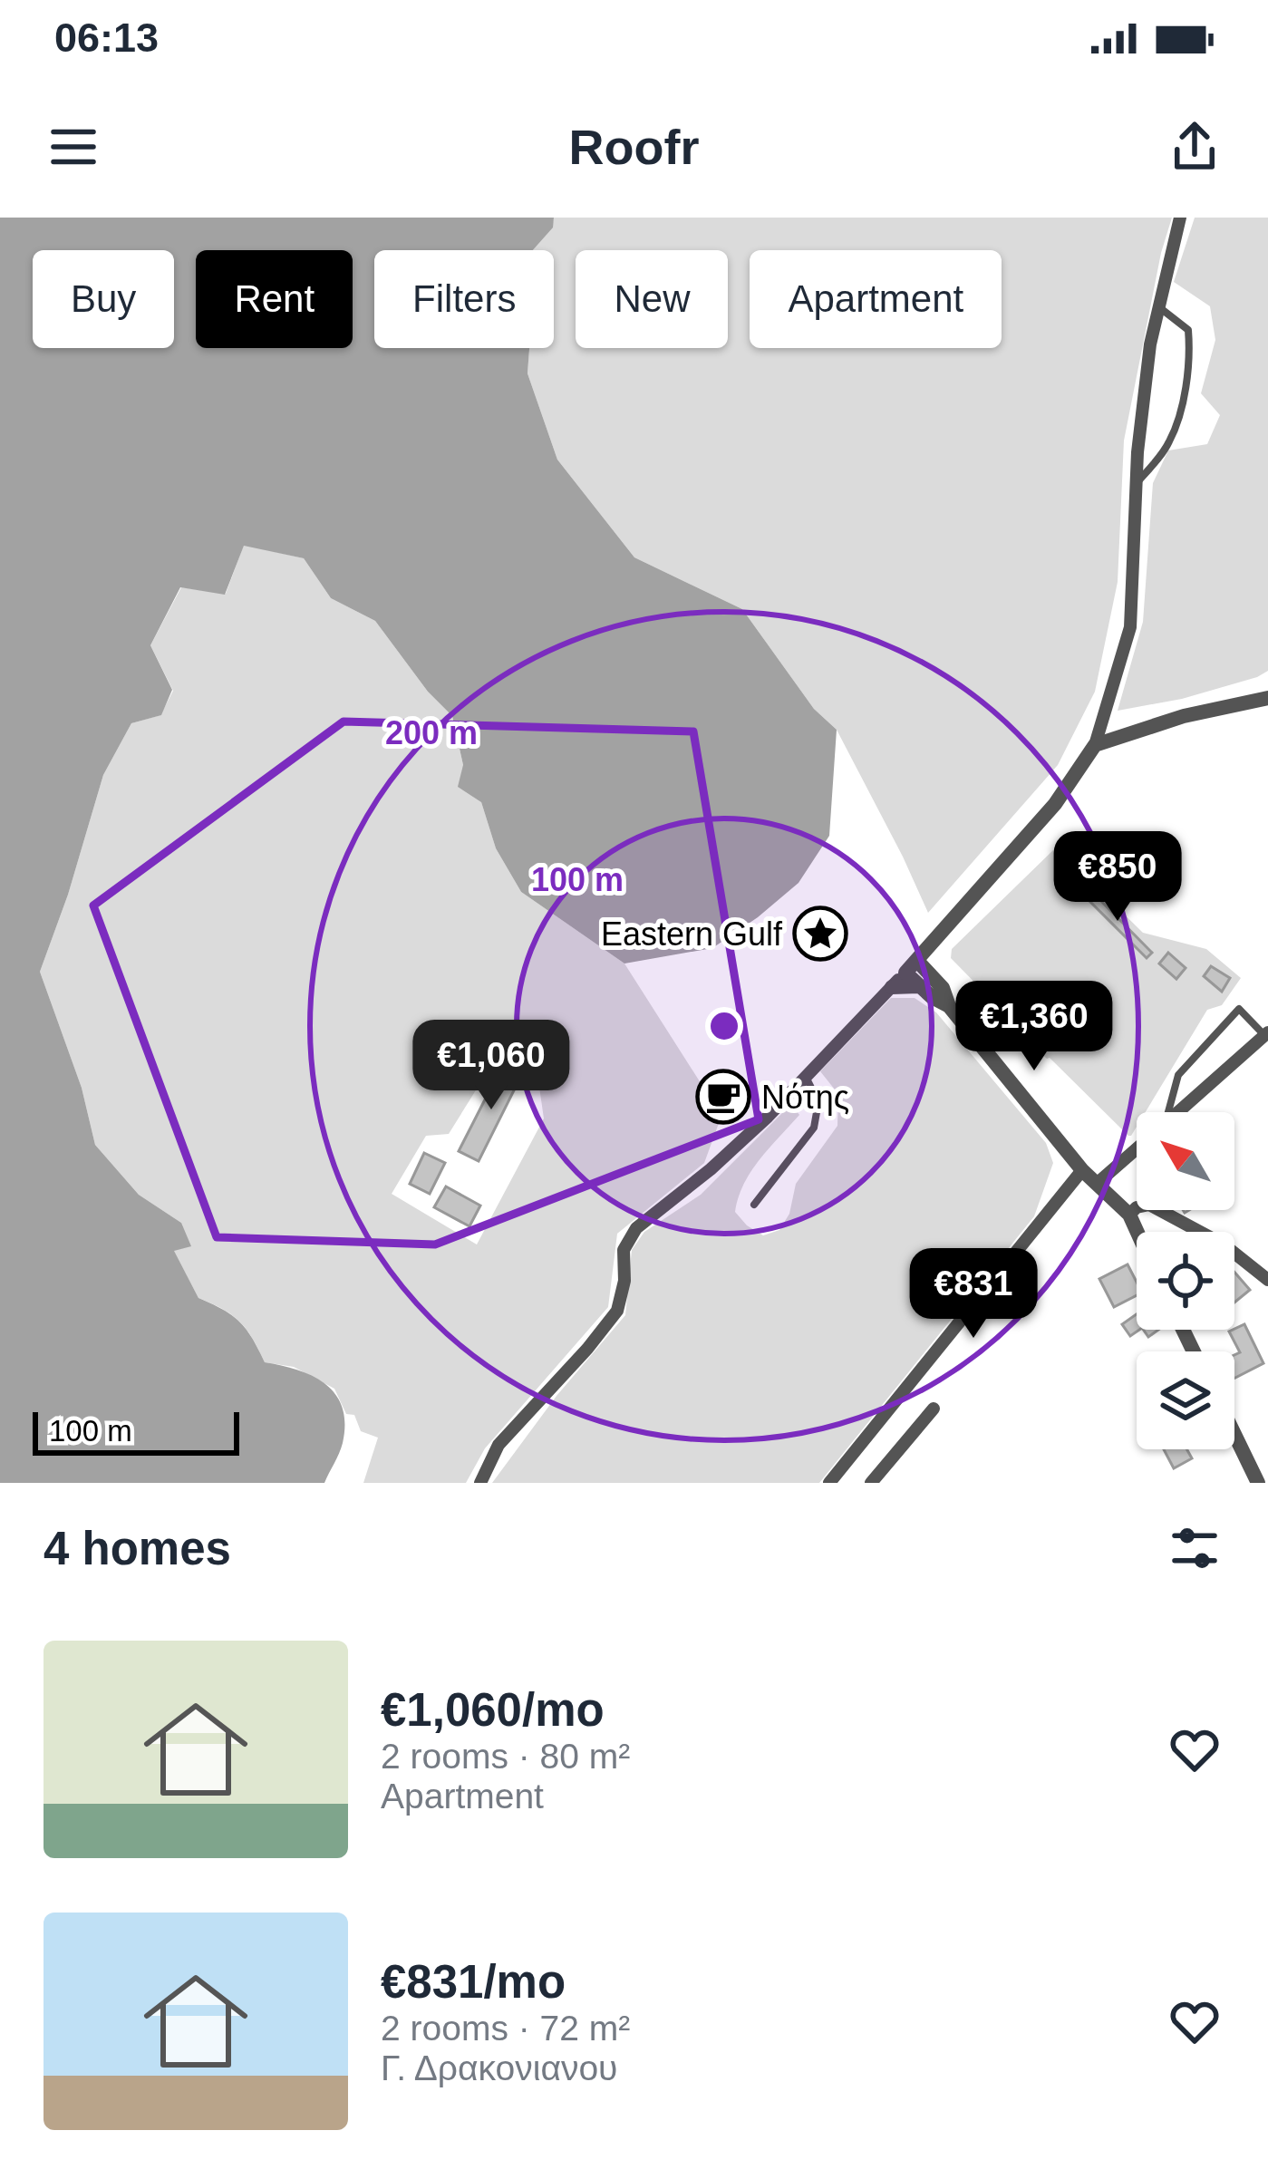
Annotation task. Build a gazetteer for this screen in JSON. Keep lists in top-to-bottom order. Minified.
{"places":{"place":["Eastern Gulf"],"cafe":["Νότης"]},"scale_bar":"100 m","north":"top left","page":{"status":"06:13","header":"Roofr","chip":["Buy","Rent","Filters","New","Apartment"],"price":["€850","€1,360","€1,060","€831"],"scale":"100 m","heading":"4 homes","list":[{"name":"€1,060/mo","note":"2 rooms · 80 m² · Apartment"},{"name":"€831/mo","note":"2 rooms · 72 m² · Γ. Δρακονιανου"}]},"rings":["200 m","100 m"]}
